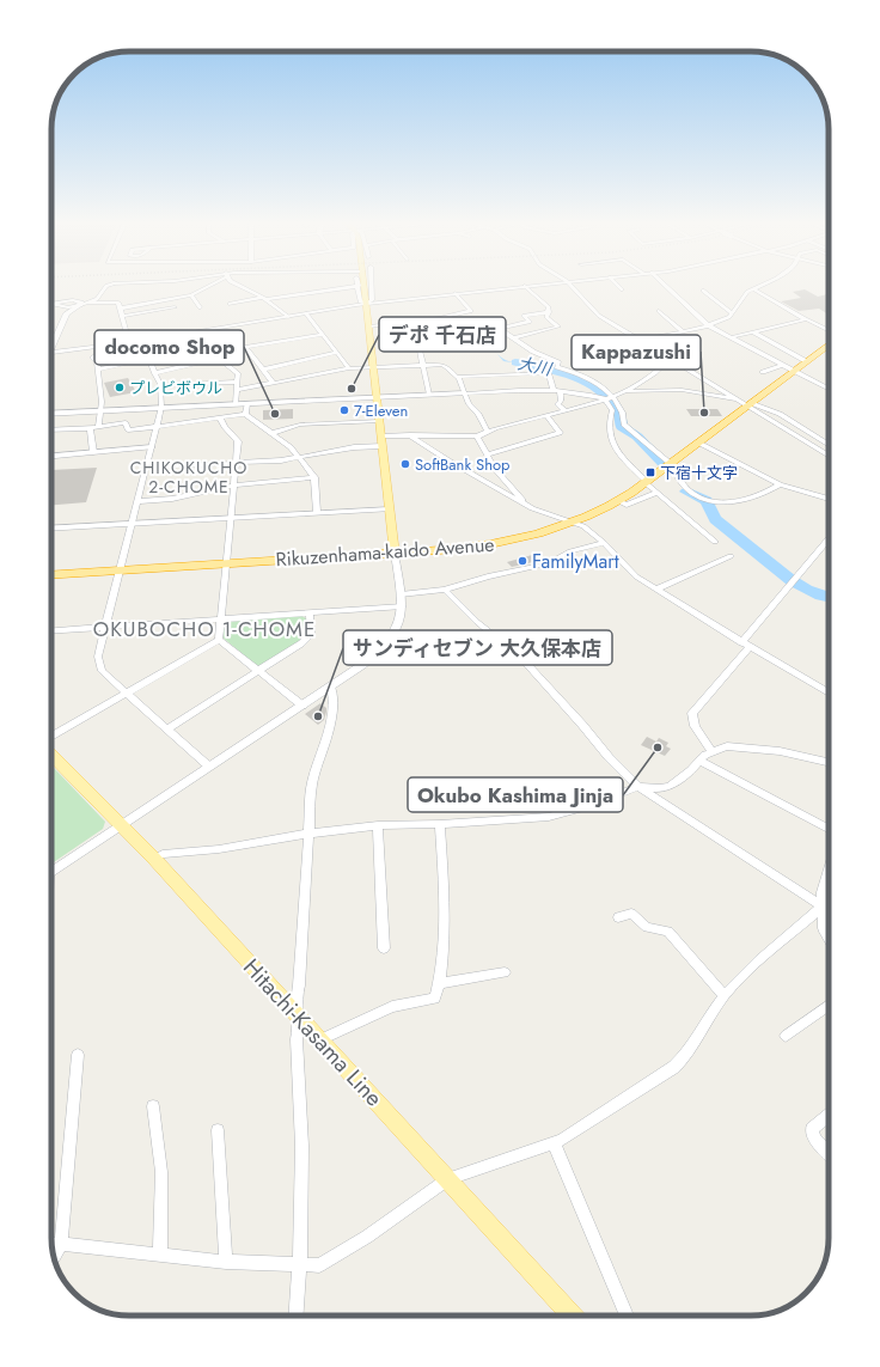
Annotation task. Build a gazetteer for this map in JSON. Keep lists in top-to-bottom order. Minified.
{"streets":{"highway":["Rikuzenhama-kaido Avenue"],"main road":["Hitachi-Kasama Line"]},"districts":["CHIKOKUCHO 2-CHOME","OKUBOCHO 1-CHOME"],"water":["大川"],"places":{"other":["プレビボウル","デポ 千石店","7-Eleven","Kappazushi","docomo Shop","SoftBank Shop","FamilyMart","サンディセブン 大久保本店","Okubo Kashima Jinja"],"transit":["下宿十文字"]}}
